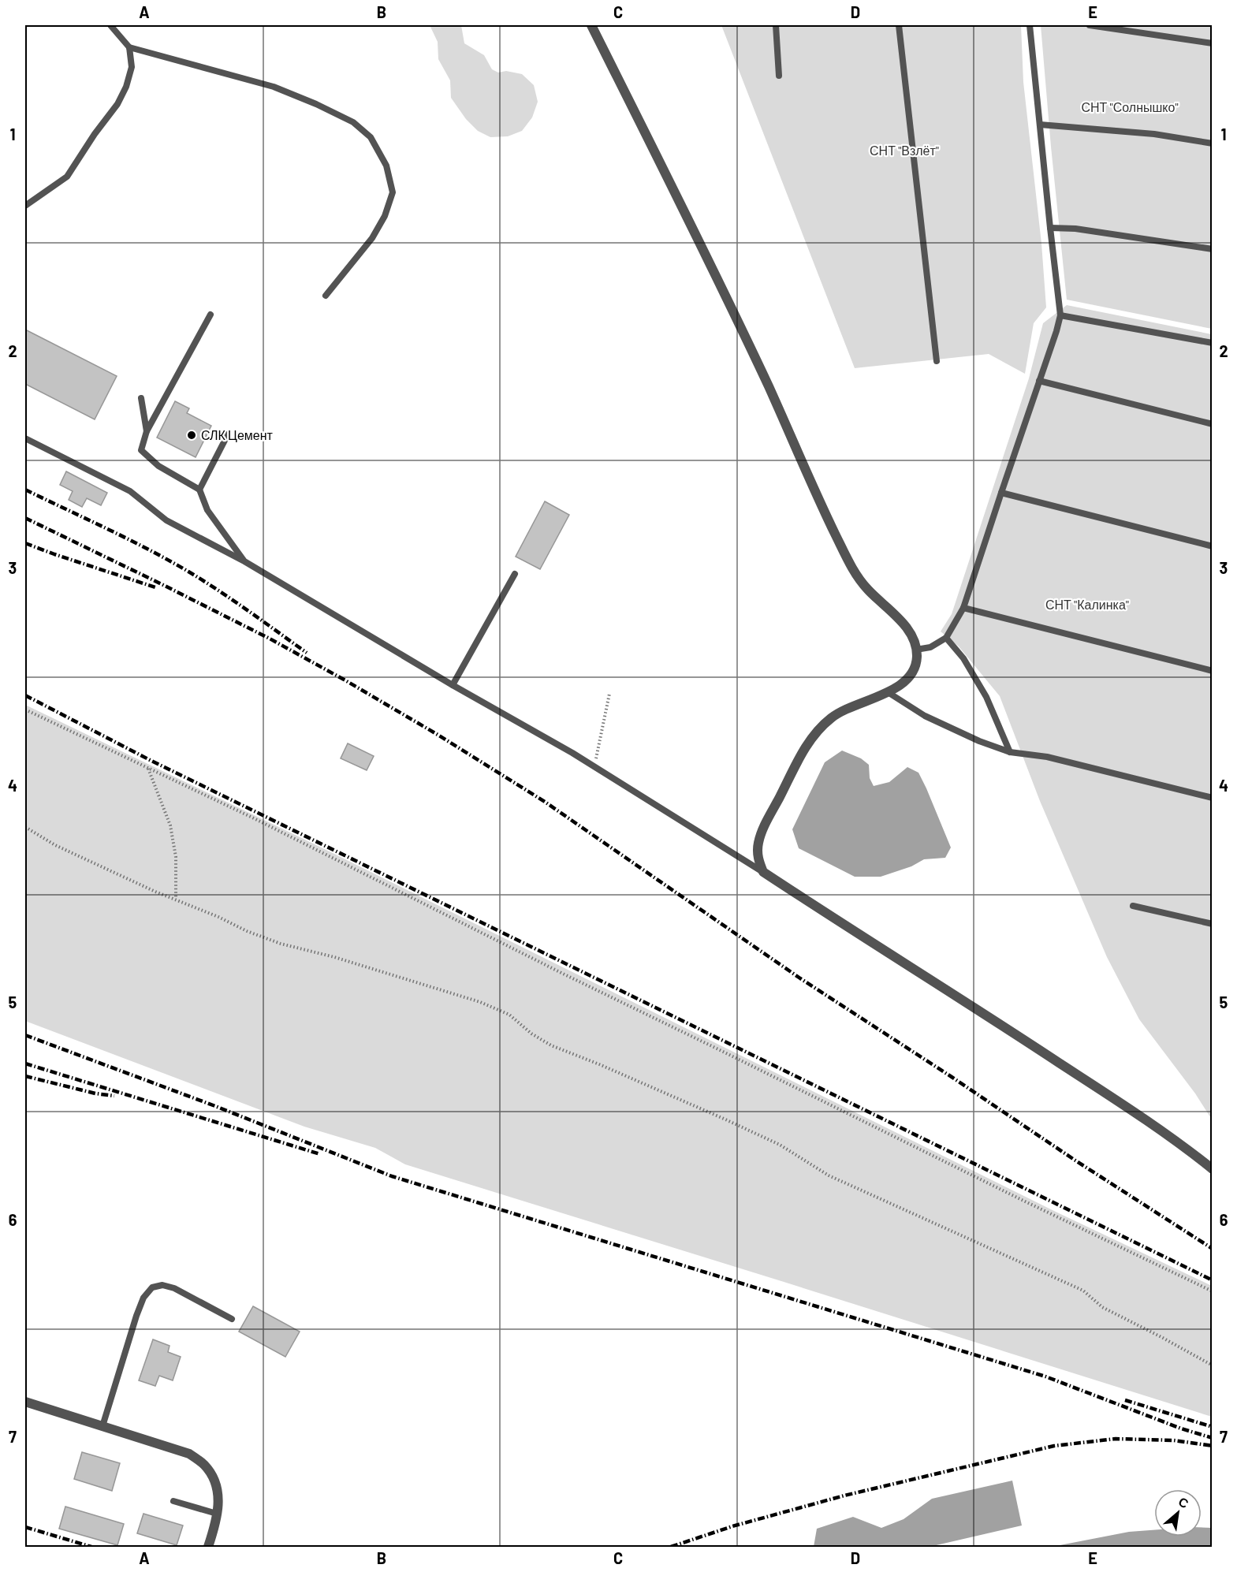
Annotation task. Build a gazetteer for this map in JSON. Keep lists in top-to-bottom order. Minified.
{"parks":["СНТ \"Солнышко\"","СНТ \"Взлёт\"","СНТ \"Калинка\""],"places":["СЛК Цемент"],"north":"top right","grid":{"columns":["A","B","C","D","E"],"rows":["1","2","3","4","5","6","7"]}}
